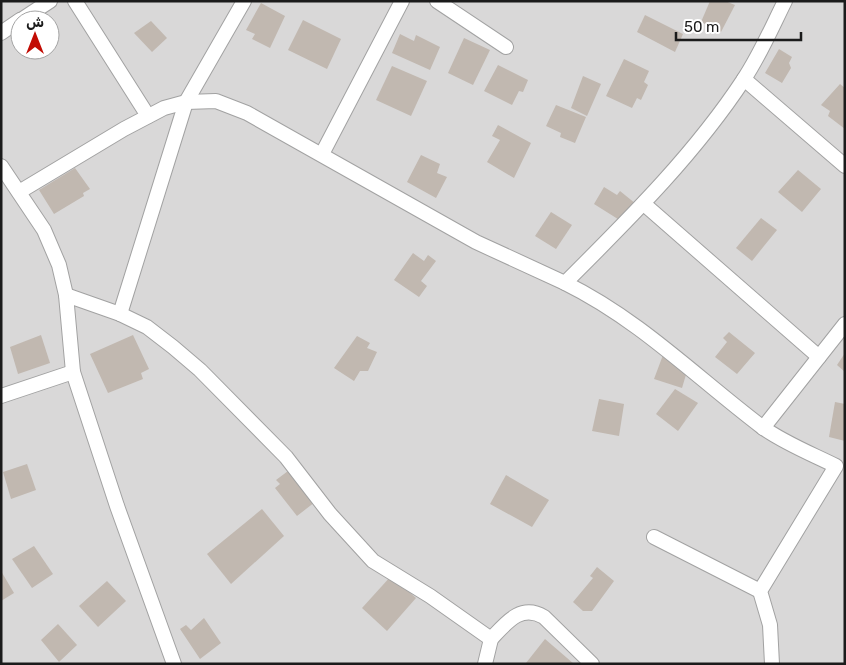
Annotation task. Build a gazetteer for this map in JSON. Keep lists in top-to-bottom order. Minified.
{"scale_bar":"50 m","north":"top"}
